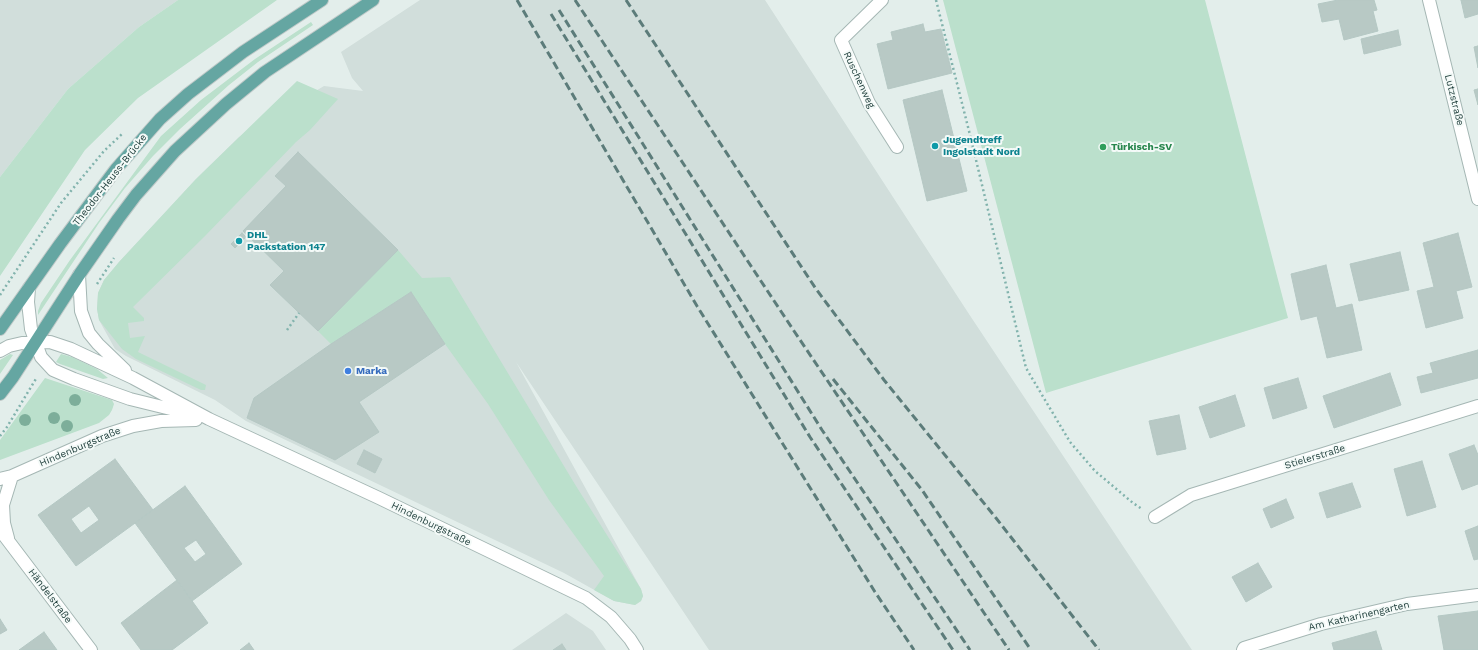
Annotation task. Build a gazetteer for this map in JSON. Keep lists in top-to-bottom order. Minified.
{"streets":{"main road":["Theodor-Heuss-Brücke"],"street":["Ruschenweg","Lutzstraße","Hindenburgstraße","Stielerstraße","Händelstraße","Am Katharinengarten"]},"crossings":[["Theodor-Heuss-Brücke","Hindenburgstraße"],["Hindenburgstraße","Händelstraße"]],"places":["Jugendtreff Ingolstadt Nord","Türkisch-SV","DHL Packstation 147","Marka"]}
